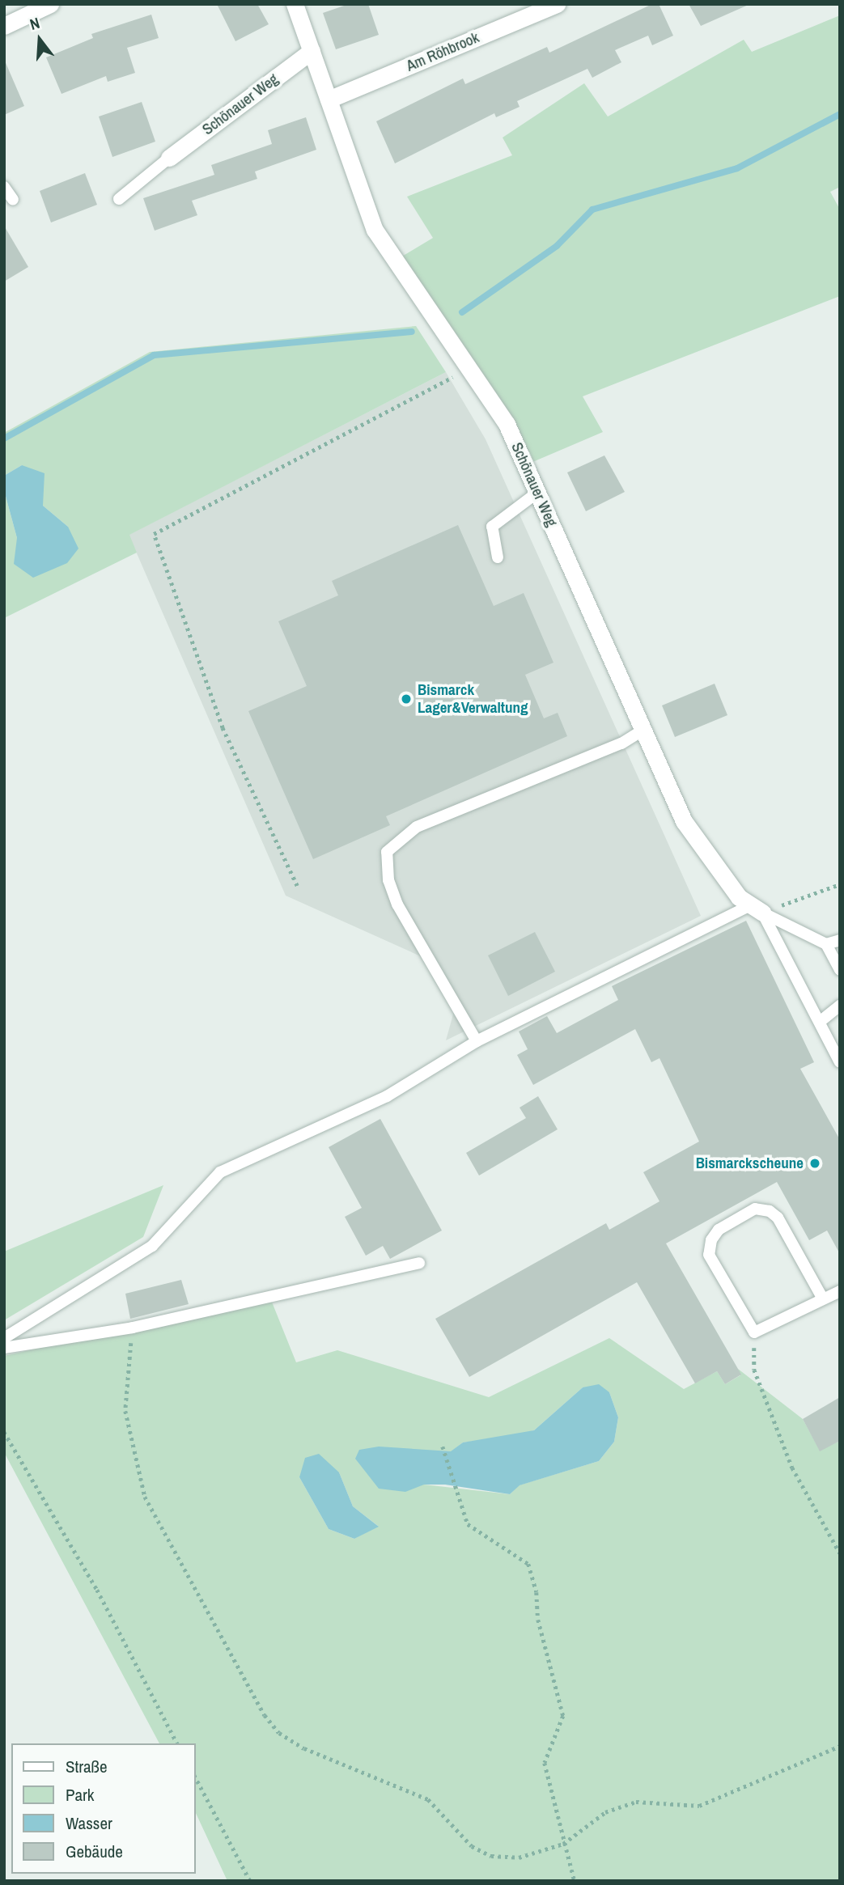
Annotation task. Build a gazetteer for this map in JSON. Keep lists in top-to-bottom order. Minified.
{"streets":{"street":["Am Röhbrook","Schönauer Weg"]},"crossings":[["Am Röhbrook","Schönauer Weg"]],"places":["Bismarck Lager&Verwaltung","Bismarckscheune"],"legend":["Straße","Park","Wasser","Gebäude"],"north":"top"}
